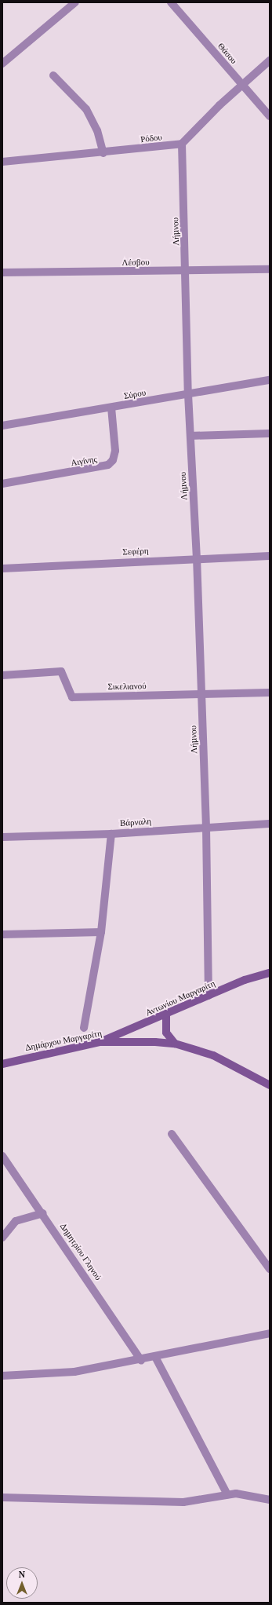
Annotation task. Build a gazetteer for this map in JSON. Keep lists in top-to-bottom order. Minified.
{"streets":{"main road":["Αντωνίου Μαργαρίτη","Δημάρχου Μαργαρίτη"],"street":["Θάσου","Ρόδου","Λήμνου","Λέσβου","Σύρου","Αιγίνης","Σεφέρη","Σικελιανού","Βάρναλη","Δημητρίου Γληνού"]},"crossings":[["Ρόδου","Λήμνου"],["Λήμνου","Λέσβου"],["Λήμνου","Σύρου"],["Λήμνου","Σεφέρη"],["Λήμνου","Σικελιανού"],["Λήμνου","Βάρναλη"],["Λήμνου","Αντωνίου Μαργαρίτη"],["Σύρου","Αιγίνης"],["Αντωνίου Μαργαρίτη","Δημάρχου Μαργαρίτη"]],"north":"top"}
